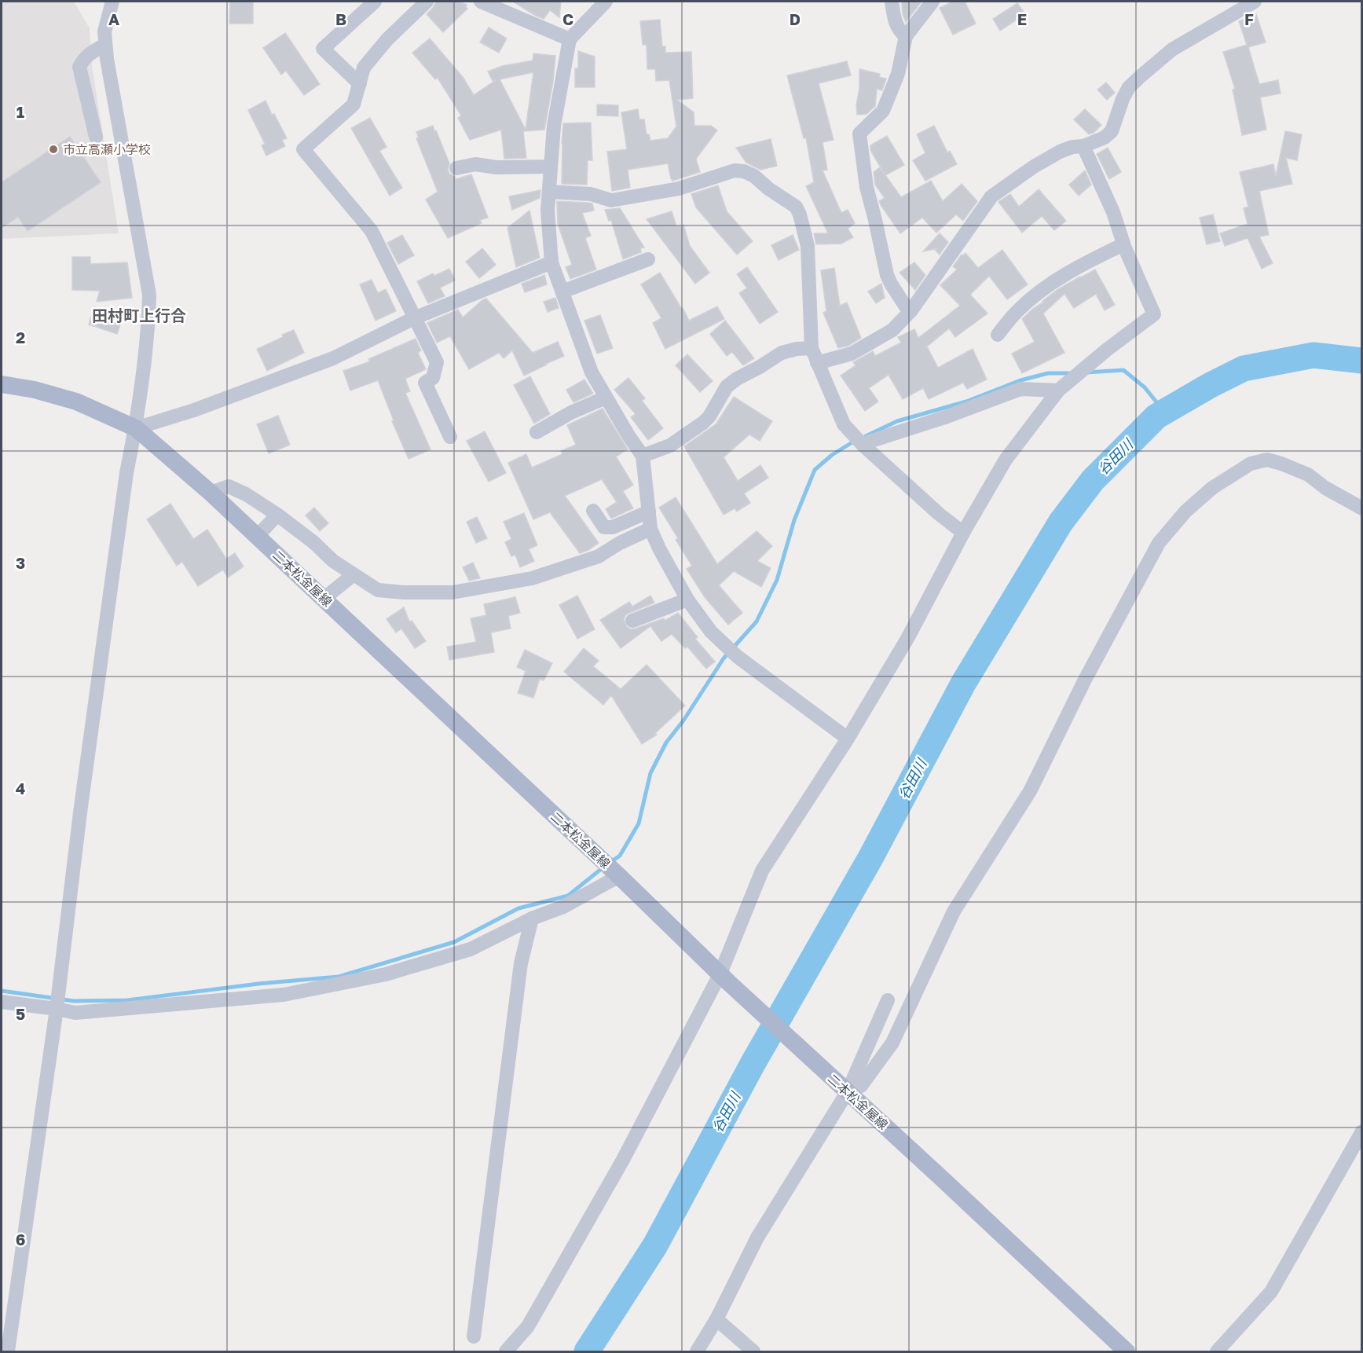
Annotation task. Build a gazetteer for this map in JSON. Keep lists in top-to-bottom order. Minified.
{"streets":{"main road":["二本松金屋線"]},"districts":["田村町上行合"],"water":["谷田川"],"places":["市立高瀬小学校"],"grid":{"columns":["A","B","C","D","E","F"],"rows":["1","2","3","4","5","6"]}}
